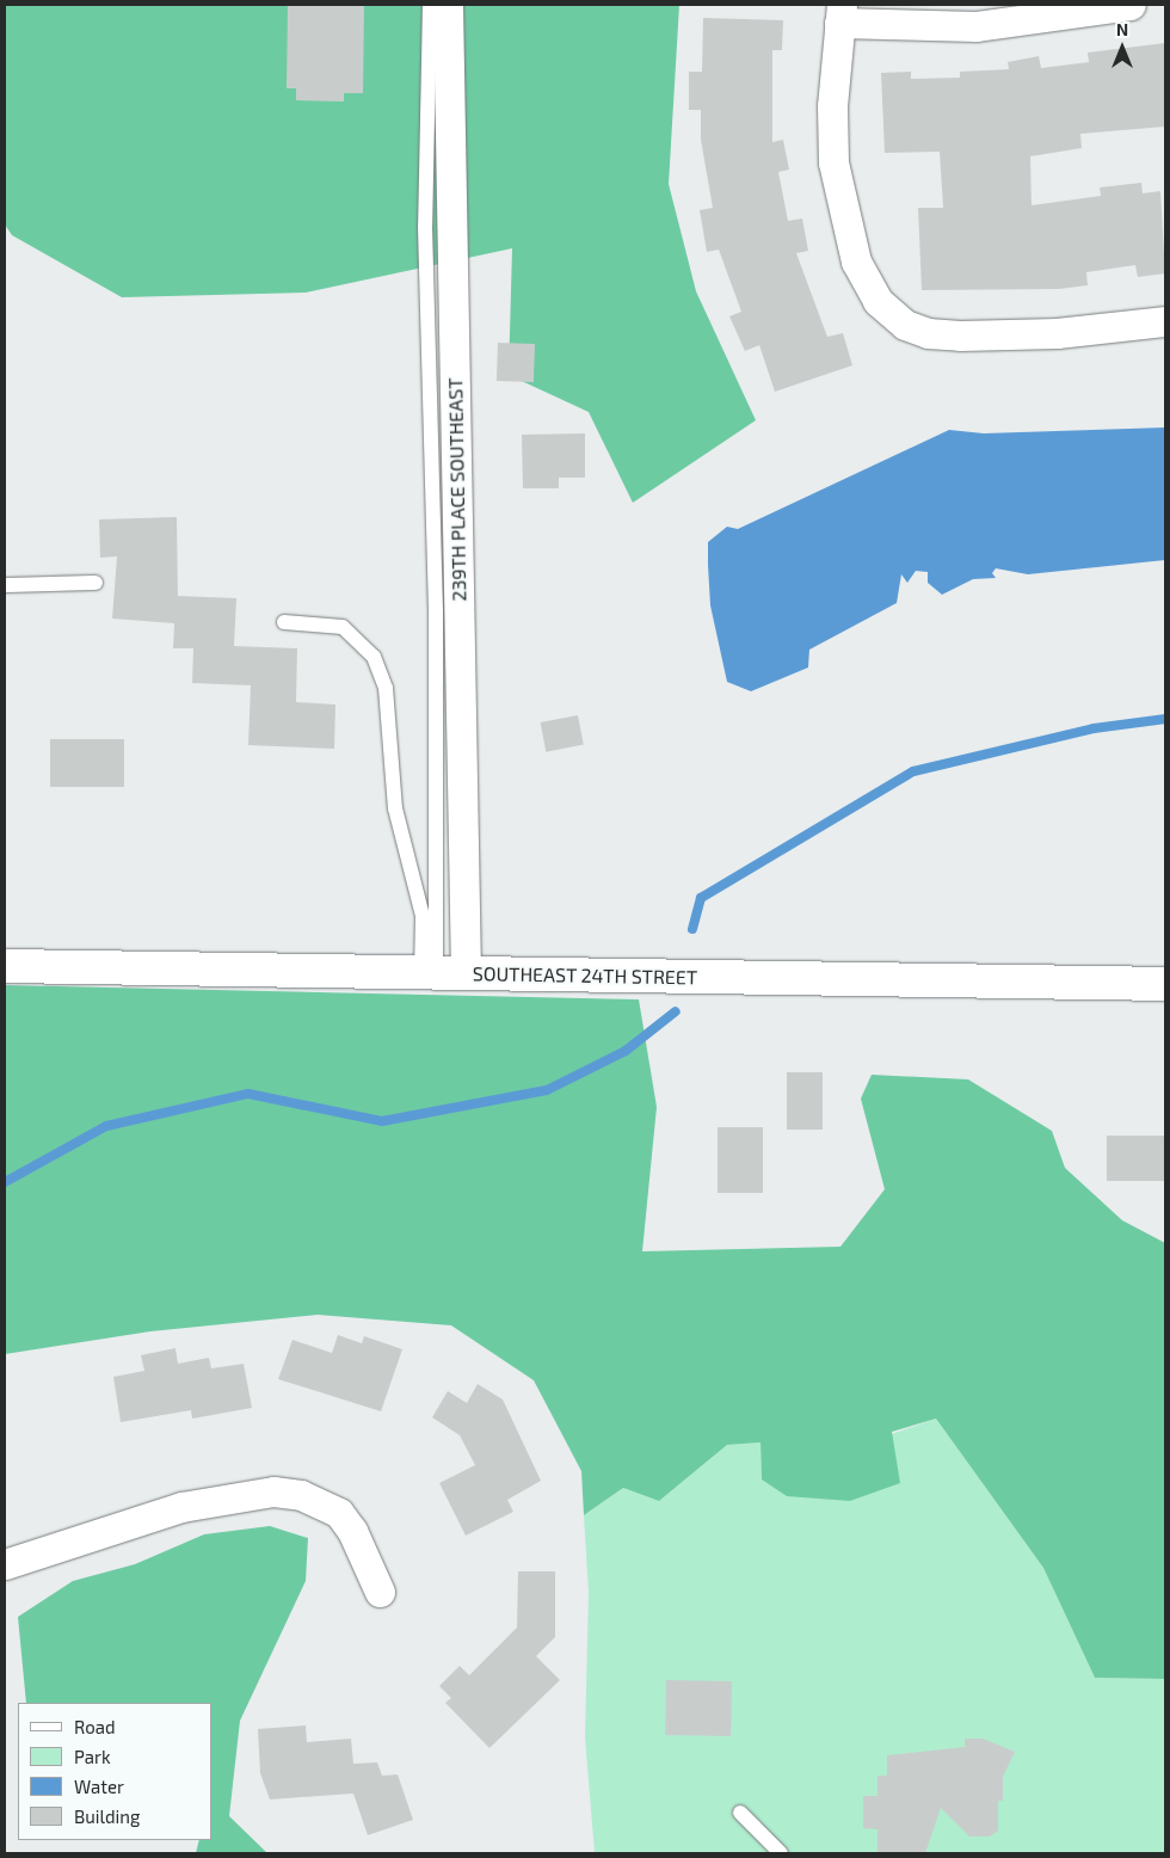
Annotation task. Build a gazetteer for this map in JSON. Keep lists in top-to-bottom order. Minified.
{"streets":{"street":["239TH PLACE SOUTHEAST","SOUTHEAST 24TH STREET"]},"crossings":[["239TH PLACE SOUTHEAST","SOUTHEAST 24TH STREET"]],"legend":["Road","Park","Water","Building"],"north":"top"}
